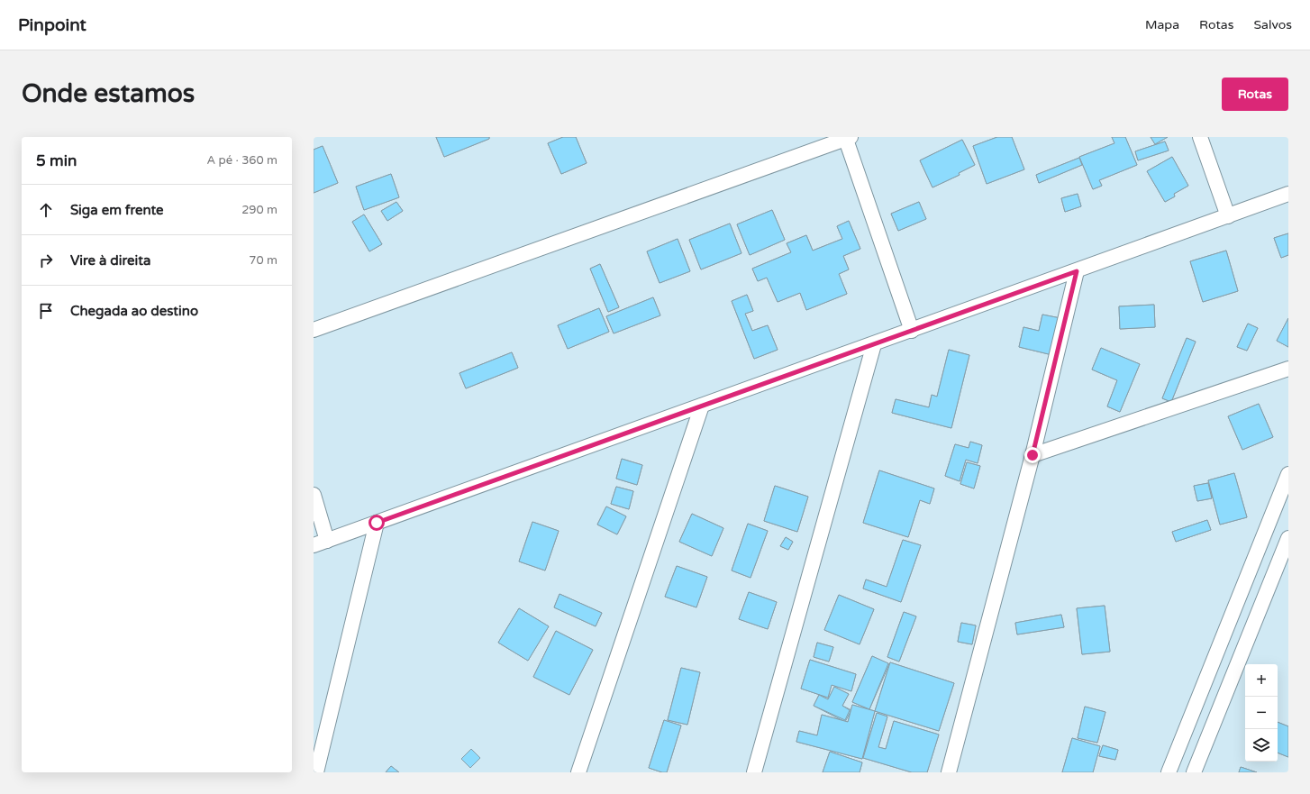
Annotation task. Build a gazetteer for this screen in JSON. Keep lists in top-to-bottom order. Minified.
{"page":{"header":"Pinpoint","nav":["Mapa","Rotas","Salvos"],"buttons":"Rotas","title":"Onde estamos","heading":["5 min","A pé · 360 m"],"list":[["Siga em frente","290 m"],["Vire à direita","70 m"],"Chegada ao destino"],"map_buttons":["+","−"]}}
